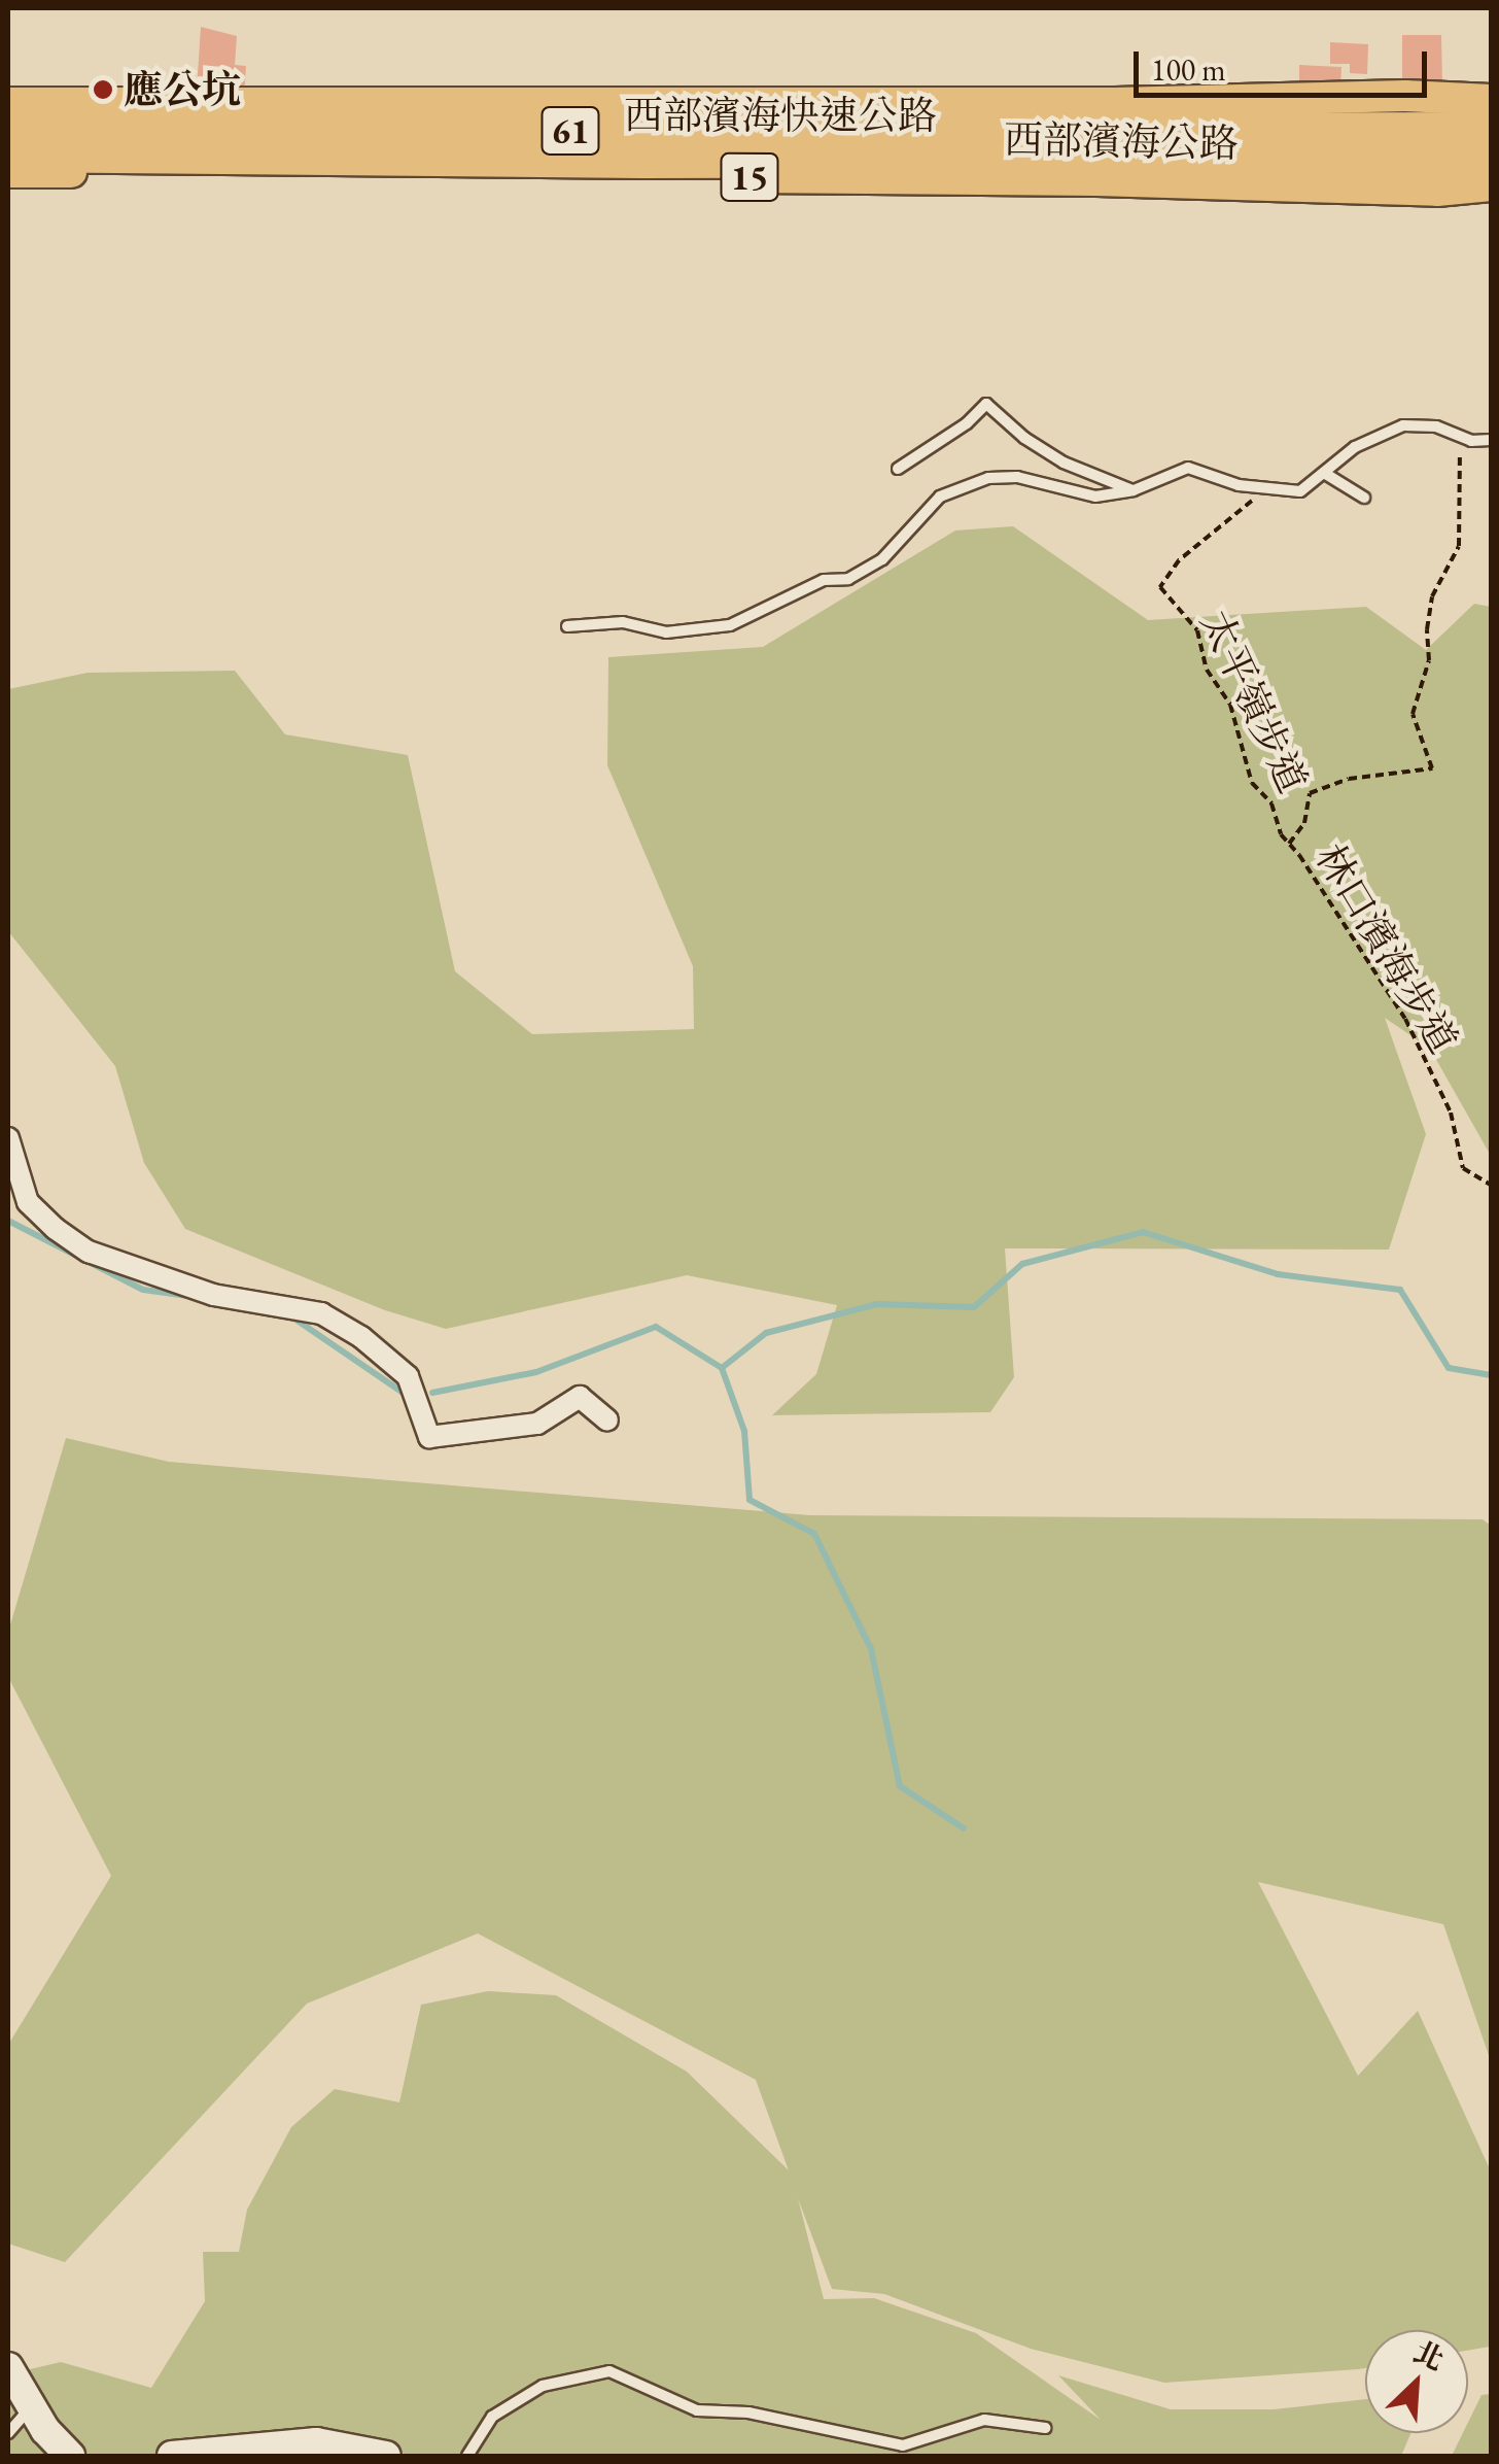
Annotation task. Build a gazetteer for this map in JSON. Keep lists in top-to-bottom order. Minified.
{"streets":{"highway":["西部濱海快速公路","61"],"main road":["西部濱海公路","15"],"path":["太平嶺步道","林口濱海步道"]},"crossings":[["太平嶺步道","林口濱海步道"]],"places":["應公坑"],"scale_bar":"100 m","north":"top right"}
